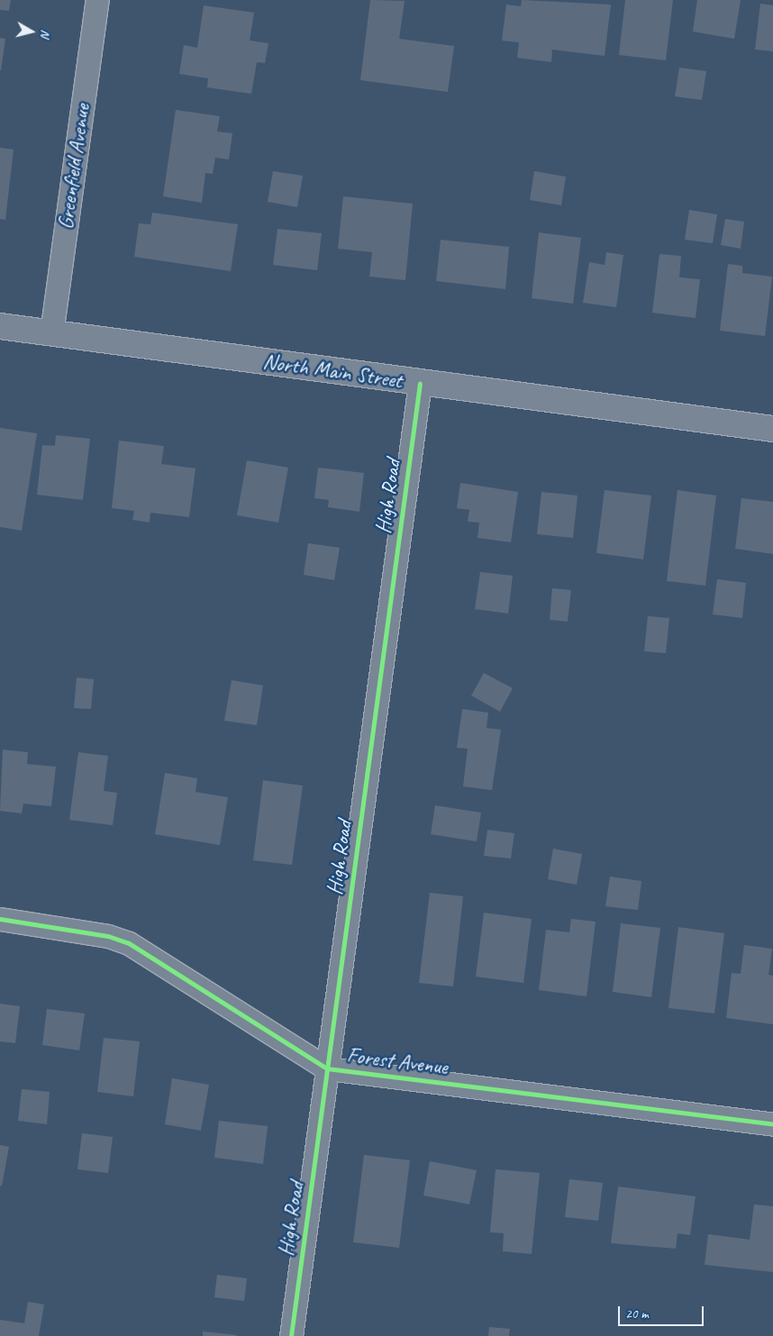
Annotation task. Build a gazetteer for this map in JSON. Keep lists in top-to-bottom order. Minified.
{"streets":{"street":["Greenfield Avenue","North Main Street","High Road","Forest Avenue"]},"crossings":[["Greenfield Avenue","North Main Street"],["North Main Street","High Road"],["High Road","Forest Avenue"]],"scale_bar":"20 m","north":"right"}
